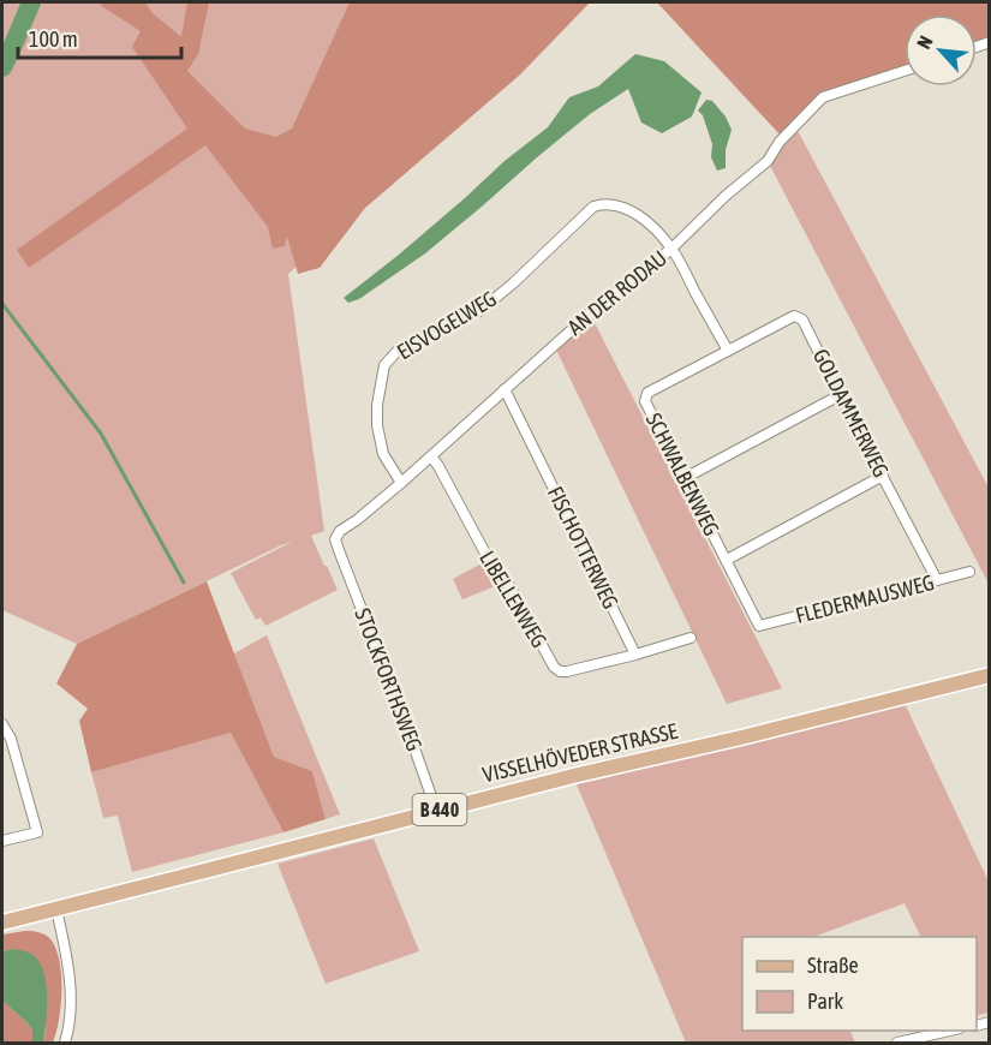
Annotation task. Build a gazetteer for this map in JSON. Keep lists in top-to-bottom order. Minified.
{"streets":{"main road":["VISSELHÖVEDER STRASSE","B 440"],"street":["AN DER RODAU","EISVOGELWEG","GOLDAMMERWEG","SCHWALBENWEG","FISCHOTTERWEG","LIBELLENWEG","FLEDERMAUSWEG","STOCKFORTHSWEG"]},"crossings":[["AN DER RODAU","EISVOGELWEG"],["AN DER RODAU","FISCHOTTERWEG"],["AN DER RODAU","LIBELLENWEG"],["AN DER RODAU","STOCKFORTHSWEG"],["GOLDAMMERWEG","SCHWALBENWEG"],["GOLDAMMERWEG","FLEDERMAUSWEG"],["SCHWALBENWEG","FLEDERMAUSWEG"],["FISCHOTTERWEG","LIBELLENWEG"],["STOCKFORTHSWEG","VISSELHÖVEDER STRASSE"],["VISSELHÖVEDER STRASSE","B 440"]],"legend":["Straße","Park"],"scale_bar":"100 m","north":"top left"}
